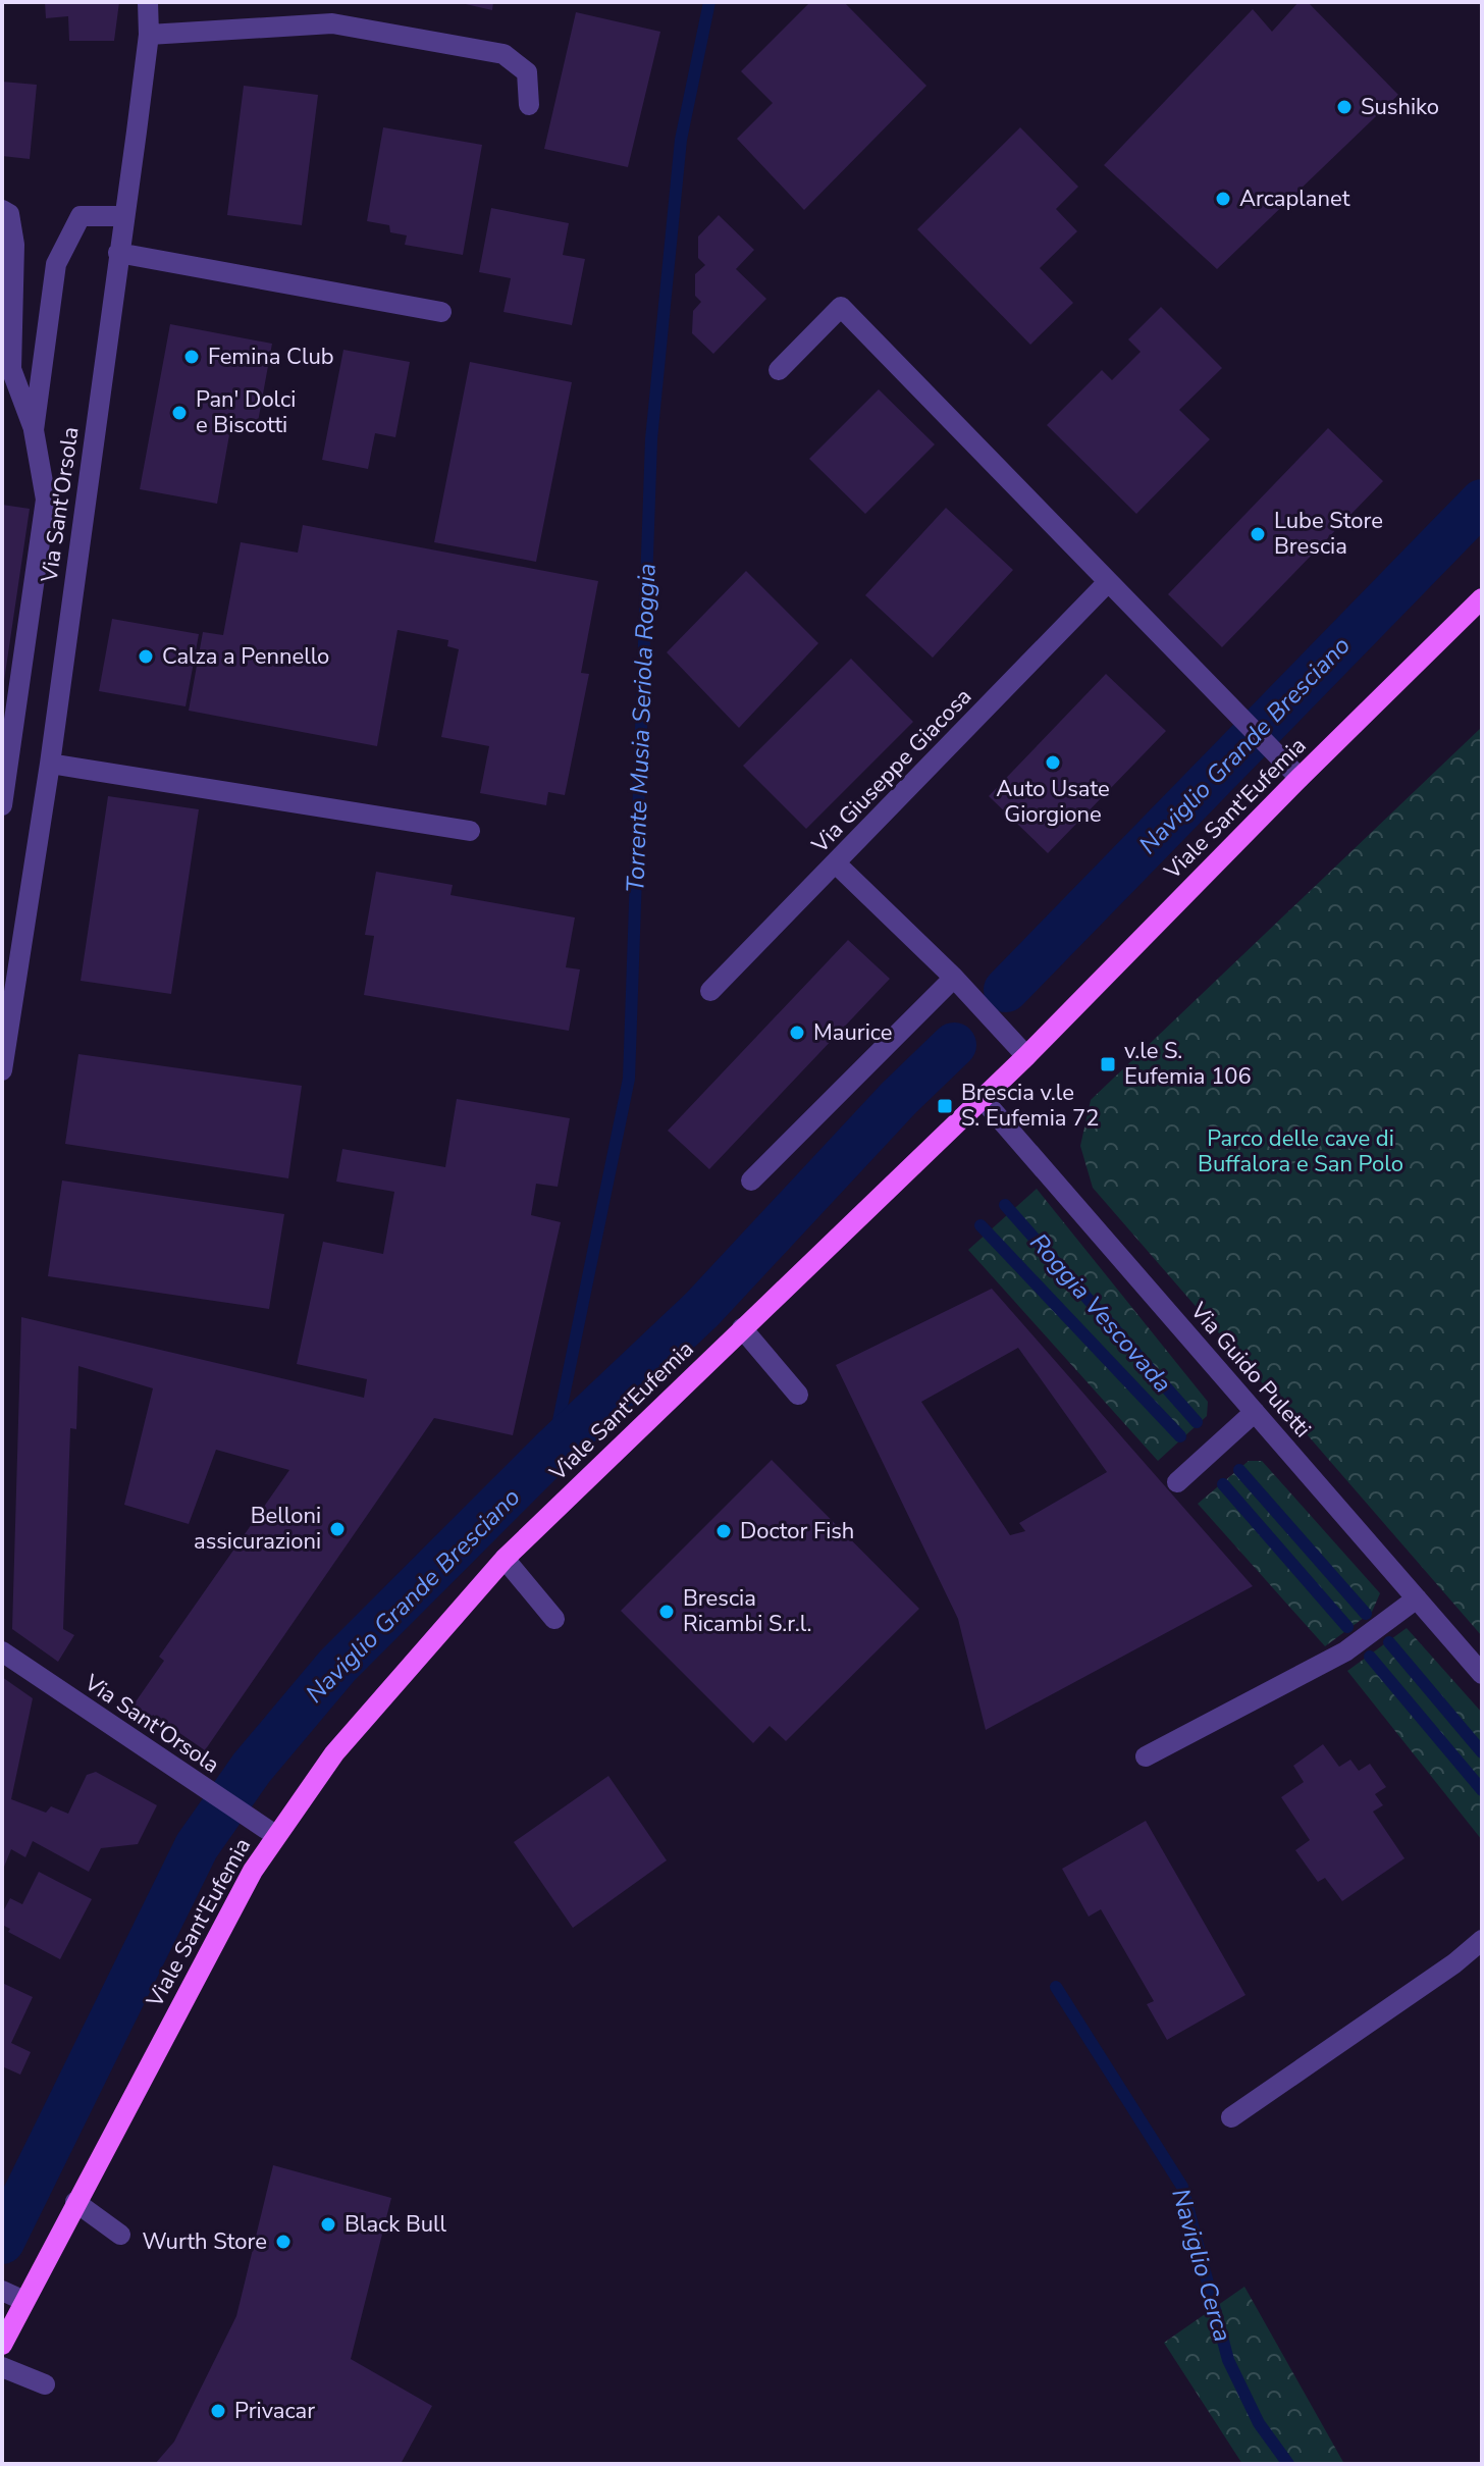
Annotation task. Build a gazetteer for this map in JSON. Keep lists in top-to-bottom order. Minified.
{"streets":{"main road":["Viale Sant'Eufemia"],"street":["Via Sant'Orsola","Via Giuseppe Giacosa","Via Guido Puletti"]},"crossings":[["Via Sant'Orsola","Viale Sant'Eufemia"],["Viale Sant'Eufemia","Via Guido Puletti"]],"water":["Torrente Musia Seriola Roggia","Naviglio Grande Bresciano","Roggia Vescovada","Naviglio Cerca"],"parks":["Parco delle cave di Buffalora e San Polo"],"places":{"other":["Sushiko","Arcaplanet","Femina Club","Pan' Dolci e Biscotti","Lube Store Brescia","Calza a Pennello","Auto Usate Giorgione","Maurice","Belloni assicurazioni","Doctor Fish","Brescia Ricambi S.r.l.","Black Bull","Wurth Store","Privacar"],"transit":["v.le S. Eufemia 106","Brescia v.le S. Eufemia 72"]}}
